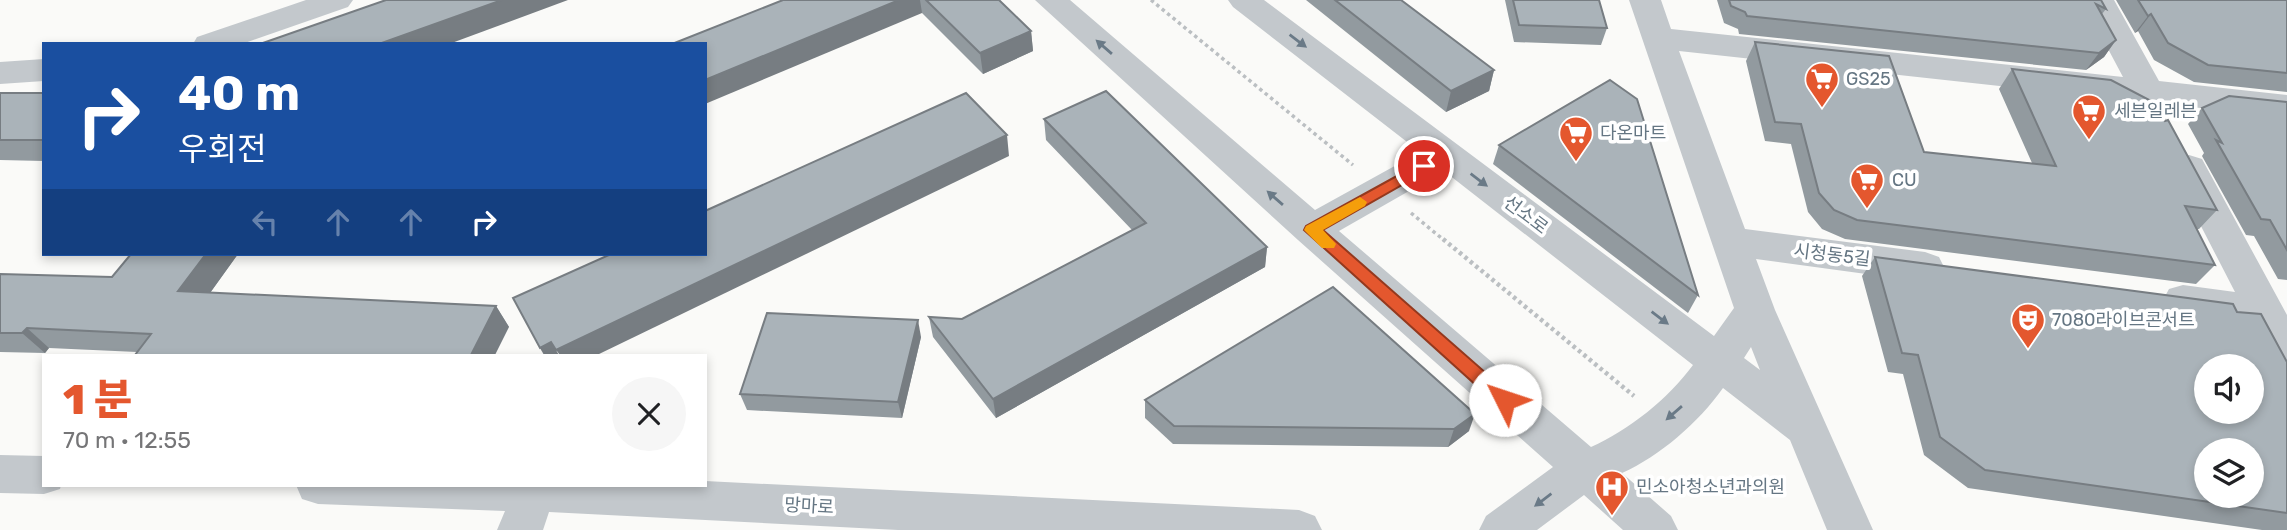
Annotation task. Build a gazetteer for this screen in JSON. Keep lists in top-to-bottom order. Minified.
{"streets":{"street":["선소로","시청동5길","망마로"]},"places":{"supermarket":["GS25","세븐일레븐","다온마트","CU"],"theatre":["7080라이브콘서트"],"hospital":["민소아청소년과의원"]},"page":{"turn":["40 m","우회전"],"heading":["1 분","70 m · 12:55"]}}
